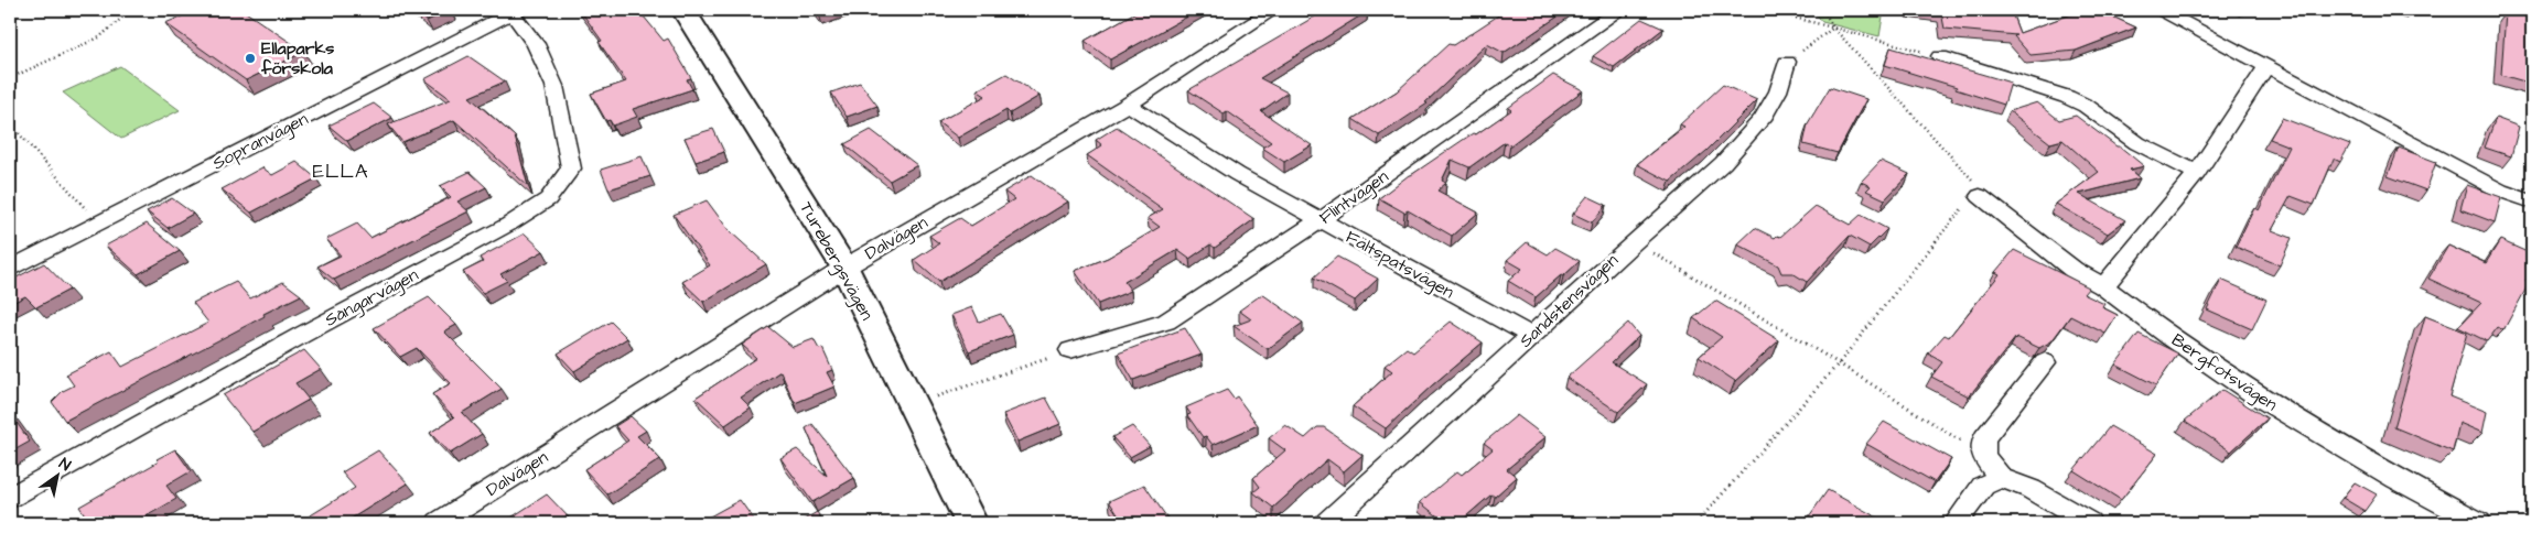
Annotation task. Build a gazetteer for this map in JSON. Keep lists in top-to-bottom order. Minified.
{"streets":{"street":["Sopranvägen","Flintvägen","Dalvägen","Turebergsvägen","Fältspatsvägen","Sångarvägen","Sandstensvägen","Bergfotsvägen"]},"crossings":[["Sopranvägen","Sångarvägen"],["Flintvägen","Fältspatsvägen"],["Dalvägen","Turebergsvägen"],["Dalvägen","Fältspatsvägen"],["Fältspatsvägen","Sandstensvägen"]],"districts":["ELLA"],"places":["Ellaparks förskola"],"north":"top right"}
